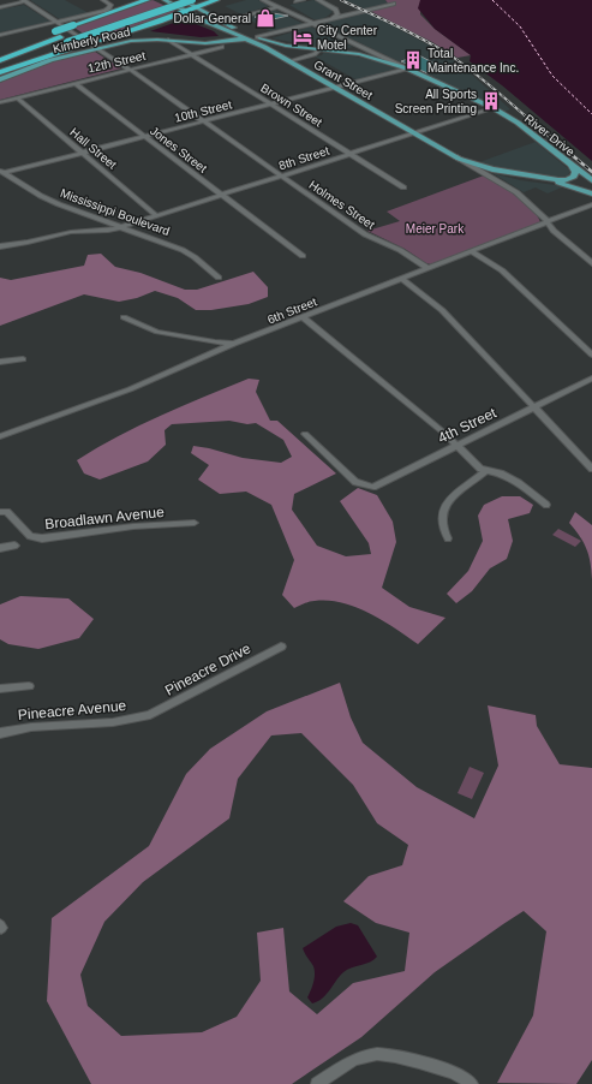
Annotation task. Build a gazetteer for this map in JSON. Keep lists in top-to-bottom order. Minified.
{"streets":{"main road":["Kimberly Road","Grant Street","River Drive"],"street":["12th Street","Brown Street","10th Street","Hall Street","Jones Street","8th Street","Holmes Street","Mississippi Boulevard","6th Street","4th Street","Broadlawn Avenue","Pineacre Drive","Pineacre Avenue"]},"crossings":[["Kimberly Road","Grant Street"],["Kimberly Road","Brown Street"],["12th Street","Brown Street"],["12th Street","Hall Street"],["12th Street","Jones Street"],["12th Street","Holmes Street"],["Grant Street","10th Street"],["Grant Street","8th Street"],["Grant Street","6th Street"],["Brown Street","10th Street"],["Brown Street","8th Street"],["10th Street","River Drive"],["10th Street","Hall Street"],["10th Street","Jones Street"],["10th Street","Holmes Street"],["10th Street","Mississippi Boulevard"],["River Drive","8th Street"],["Hall Street","8th Street"],["Jones Street","8th Street"],["8th Street","Holmes Street"],["8th Street","Mississippi Boulevard"],["Holmes Street","6th Street"],["Pineacre Drive","Pineacre Avenue"]],"parks":["Meier Park"],"places":{"shop":["Dollar General"],"hotel":["City Center Motel"],"building":["Total Maintenance Inc.","All Sports Screen Printing"]}}
